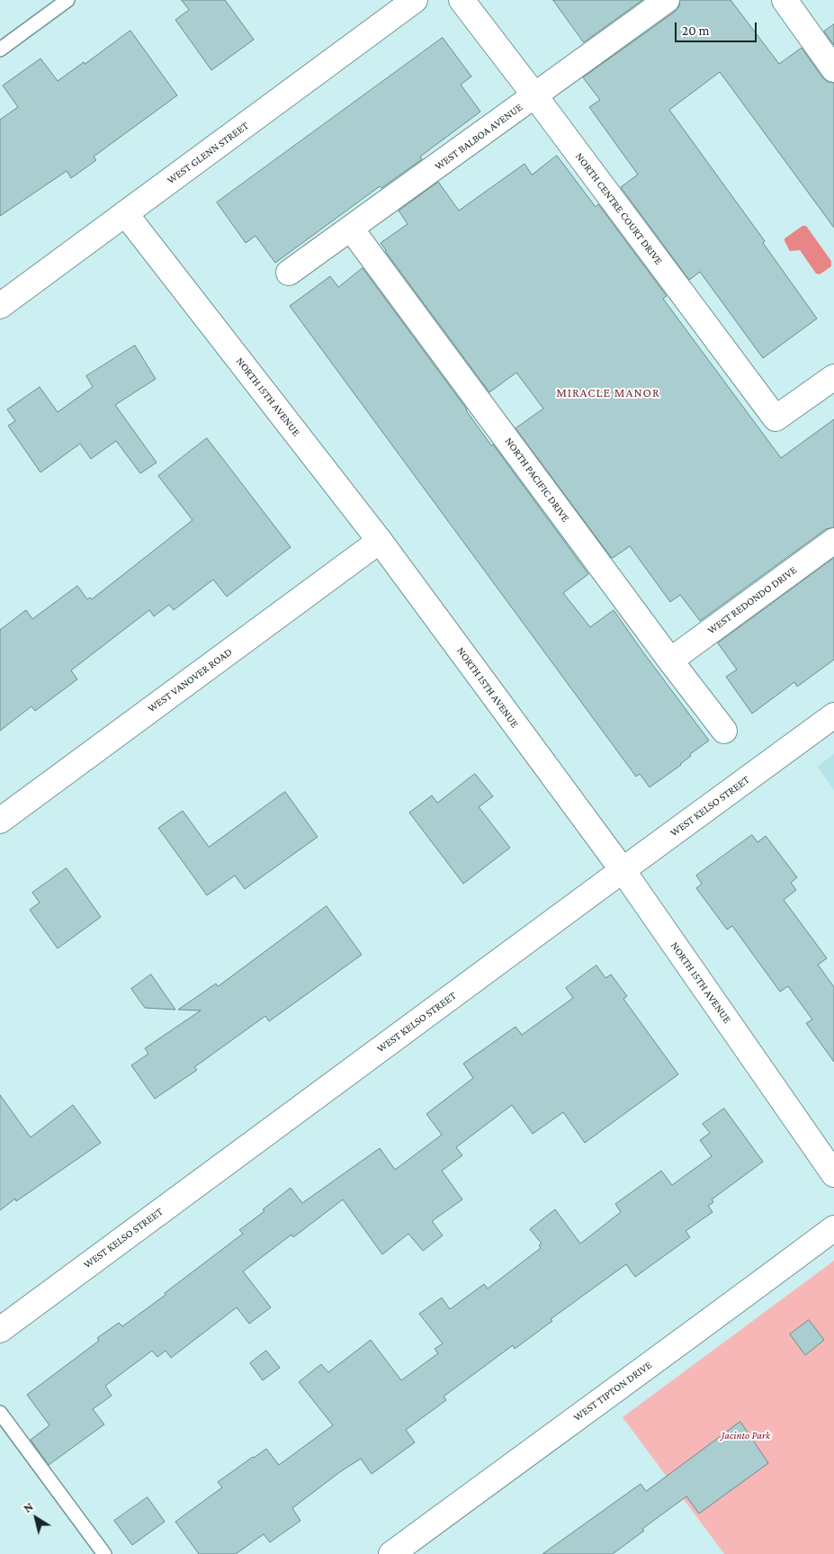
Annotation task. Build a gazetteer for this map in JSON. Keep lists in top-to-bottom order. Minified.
{"streets":{"street":["WEST BALBOA AVENUE","WEST GLENN STREET","NORTH CENTRE COURT DRIVE","NORTH 15TH AVENUE","NORTH PACIFIC DRIVE","WEST REDONDO DRIVE","WEST VANOVER ROAD","WEST KELSO STREET","WEST TIPTON DRIVE"]},"crossings":[["WEST BALBOA AVENUE","NORTH CENTRE COURT DRIVE"],["WEST BALBOA AVENUE","NORTH PACIFIC DRIVE"],["WEST GLENN STREET","NORTH 15TH AVENUE"],["NORTH 15TH AVENUE","WEST VANOVER ROAD"],["NORTH 15TH AVENUE","WEST KELSO STREET"],["NORTH PACIFIC DRIVE","WEST REDONDO DRIVE"]],"districts":["MIRACLE MANOR"],"parks":["Jacinto Park"],"scale_bar":"20 m","north":"top left"}
